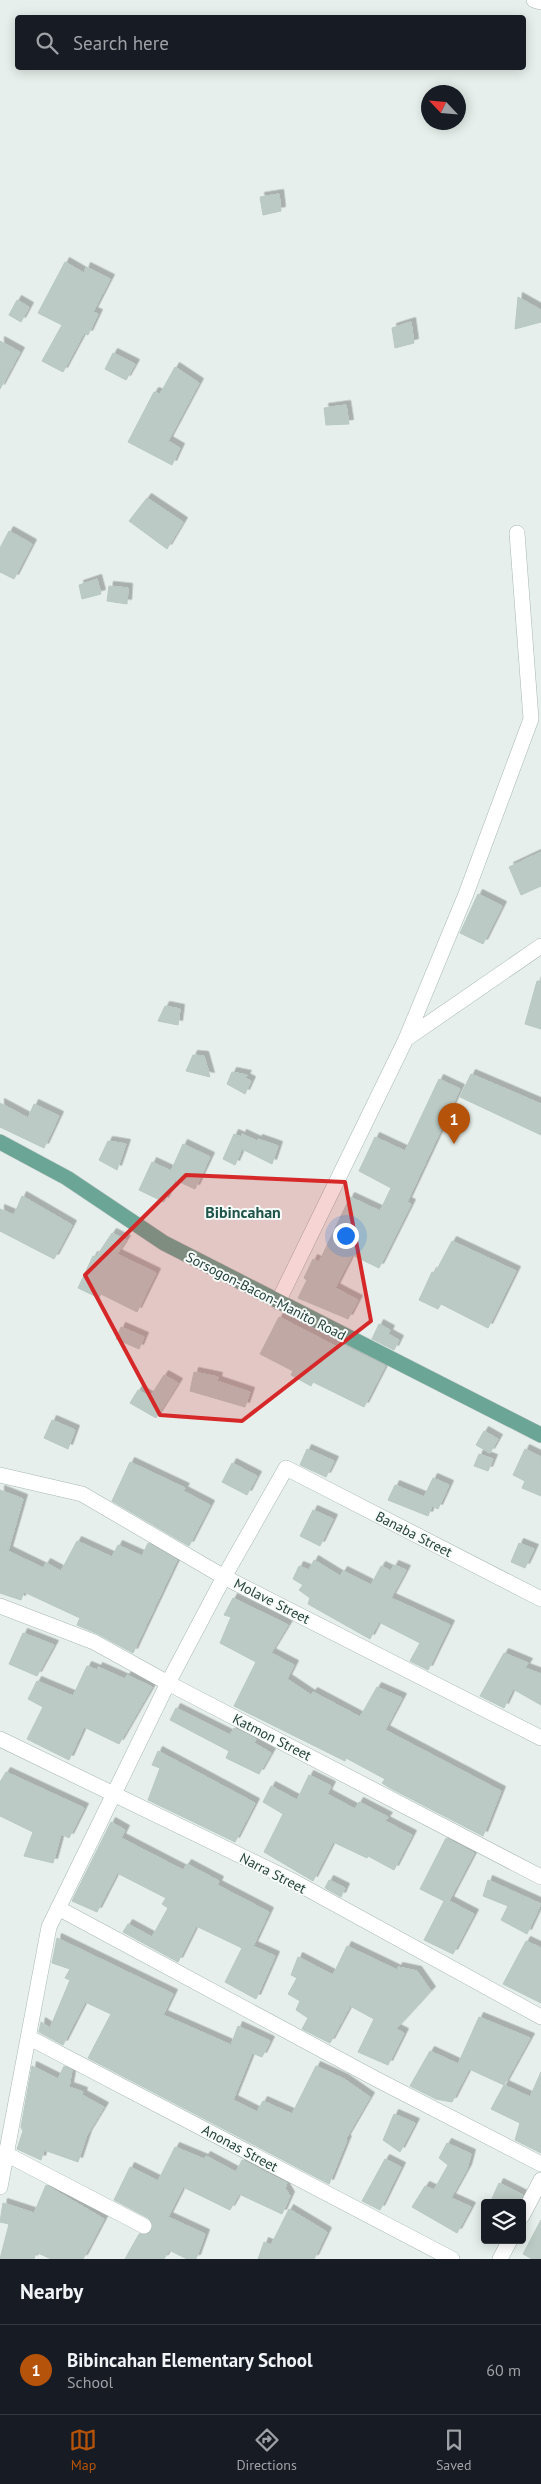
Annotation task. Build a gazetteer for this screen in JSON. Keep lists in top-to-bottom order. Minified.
{"streets":{"main road":["Sorsogon-Bacon-Manito Road"],"street":["Banaba Street","Molave Street","Katmon Street","Narra Street","Anonas Street"]},"crossings":[["Banaba Street","Molave Street"]],"districts":["Bibincahan"],"north":"top left","page":{"search":"Search here","pins":"1","heading":"Nearby","list":[{"mark":"1","name":"Bibincahan Elementary School","note":"School","value":"60 m"}],"nav":["Map","Directions","Saved"]}}
